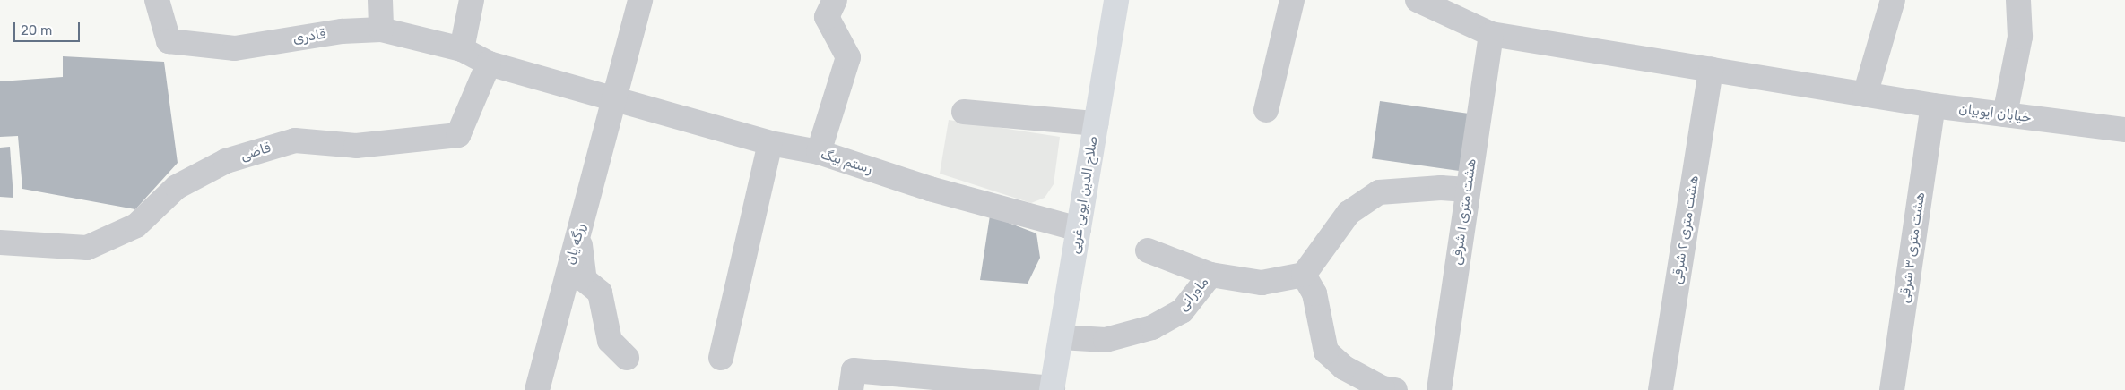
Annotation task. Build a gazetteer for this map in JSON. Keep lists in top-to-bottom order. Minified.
{"streets":{"street":["قادری","خیابان ایوبیان","قاضی","رستم بیگ","صلاح الدین ایوبی غریی","هشت متری ۱ شرقی","هشت متری ۲ شرقی","رزگه یان","هشت متری ۳ شرقی","ماورانی"]},"crossings":[["قادری","قاضی"],["قادری","رستم بیگ"],["قادری","رزگه یان"],["خیابان ایوبیان","هشت متری ۱ شرقی"],["خیابان ایوبیان","هشت متری ۲ شرقی"],["خیابان ایوبیان","هشت متری ۳ شرقی"],["رستم بیگ","صلاح الدین ایوبی غریی"],["رستم بیگ","رزگه یان"],["صلاح الدین ایوبی غریی","ماورانی"]],"scale_bar":"20 m"}
